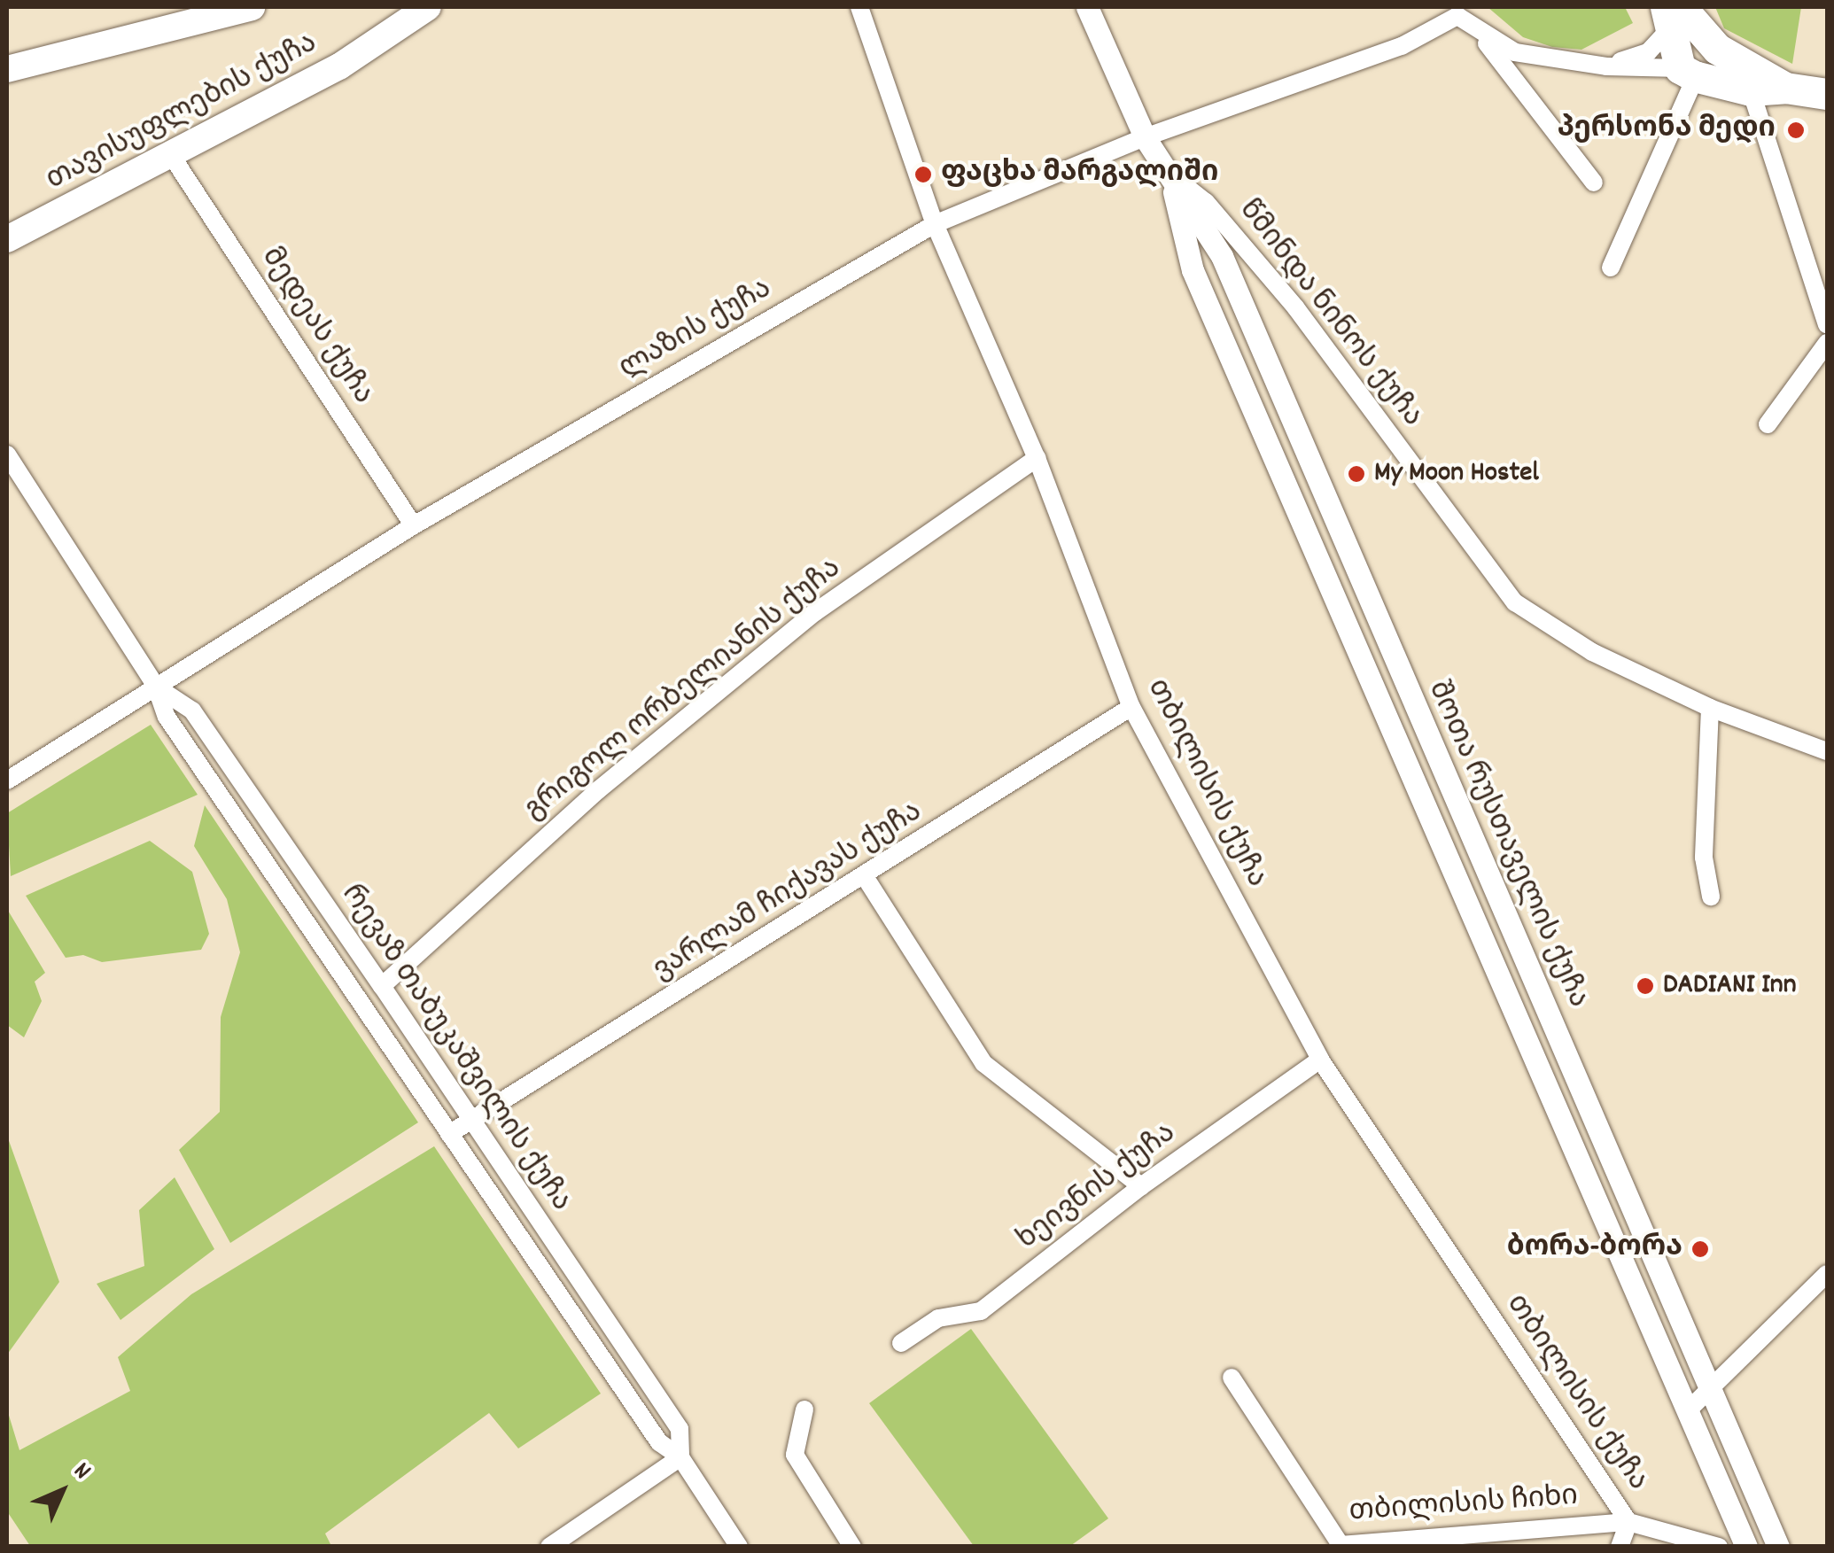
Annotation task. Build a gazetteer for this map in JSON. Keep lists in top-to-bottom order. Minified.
{"streets":{"main road":["თავისუფლების ქუჩა"],"street":["წმინდა ნინოს ქუჩა","მედეას ქუჩა","ლაზის ქუჩა","გრიგოლ ორბელიანის ქუჩა","თბილისის ქუჩა","შოთა რუსთაველის ქუჩა","ვარლამ ჩიქავას ქუჩა","რევაზ თაბუკაშვილის ქუჩა","ხეივნის ქუჩა","თბილისის ჩიხი"]},"crossings":[["თავისუფლების ქუჩა","მედეას ქუჩა"],["წმინდა ნინოს ქუჩა","შოთა რუსთაველის ქუჩა"],["მედეას ქუჩა","ლაზის ქუჩა"],["ლაზის ქუჩა","თბილისის ქუჩა"],["ლაზის ქუჩა","შოთა რუსთაველის ქუჩა"],["ლაზის ქუჩა","რევაზ თაბუკაშვილის ქუჩა"],["გრიგოლ ორბელიანის ქუჩა","თბილისის ქუჩა"],["გრიგოლ ორბელიანის ქუჩა","რევაზ თაბუკაშვილის ქუჩა"],["თბილისის ქუჩა","ვარლამ ჩიქავას ქუჩა"],["თბილისის ქუჩა","ხეივნის ქუჩა"],["თბილისის ქუჩა","თბილისის ჩიხი"],["ვარლამ ჩიქავას ქუჩა","რევაზ თაბუკაშვილის ქუჩა"]],"places":["პერსონა მედი","ფაცხა მარგალიში","My Moon Hostel","DADIANI Inn","ბორა-ბორა"],"north":"top right"}
